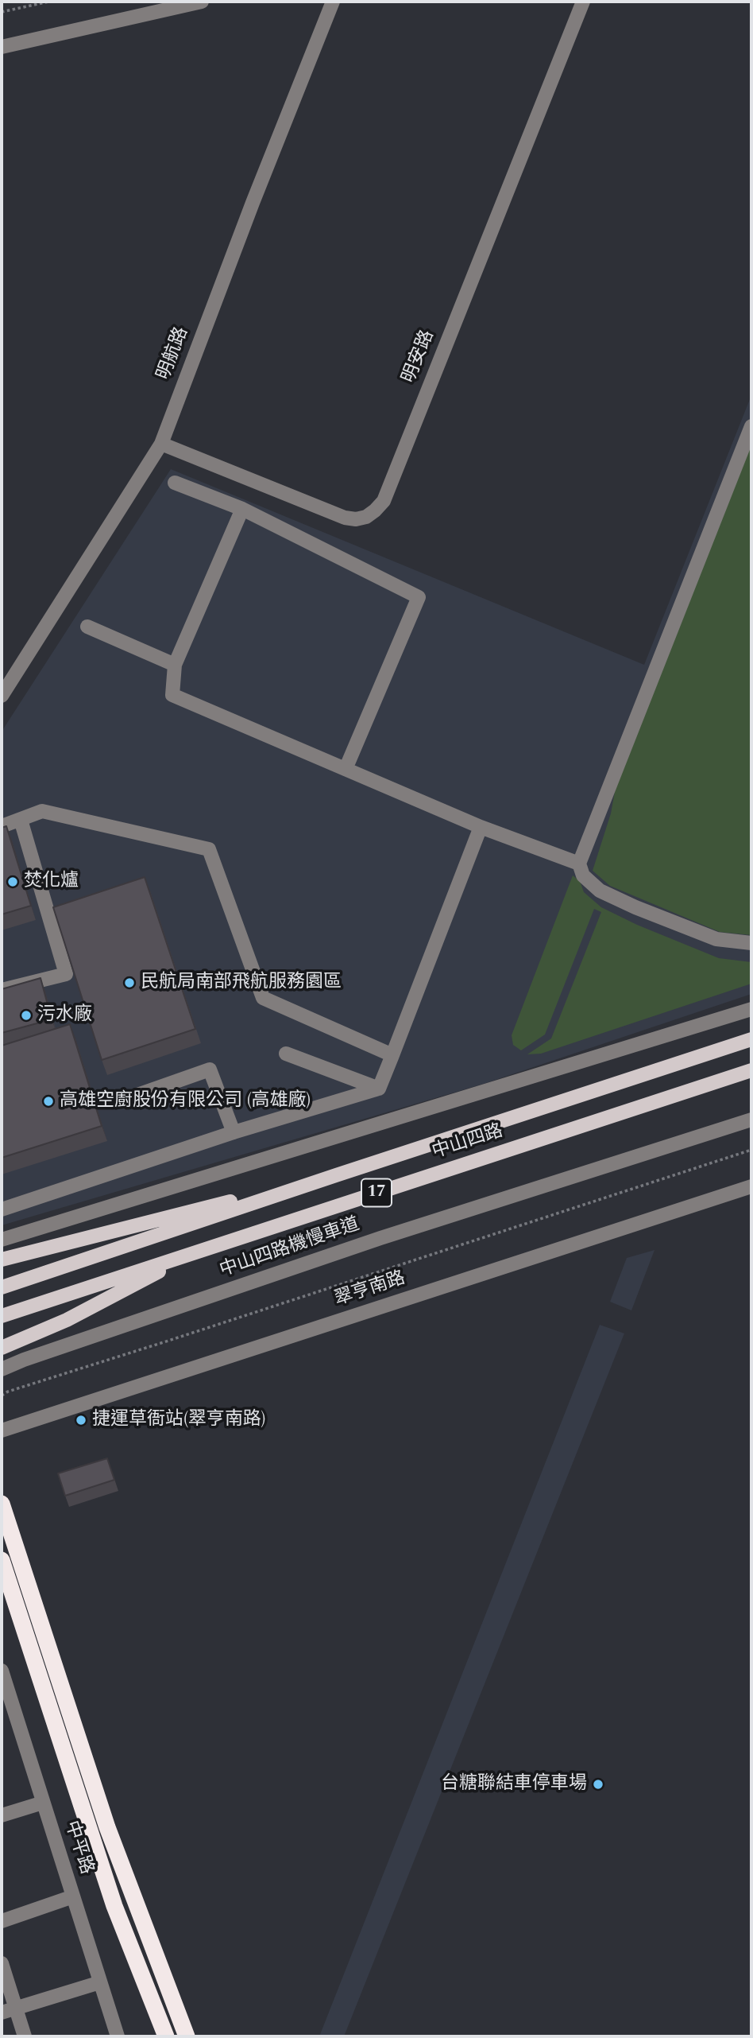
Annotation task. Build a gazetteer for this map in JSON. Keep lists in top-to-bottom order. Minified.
{"streets":{"main road":["中山四路","17"],"street":["明航路","明安路","中山四路機慢車道","翠亨南路","中平路"]},"crossings":[["明航路","明安路"]],"places":["焚化爐","民航局南部飛航服務園區","污水廠","高雄空廚股份有限公司 (高雄廠)","捷運草衙站(翠亨南路)","台糖聯結車停車場"]}
